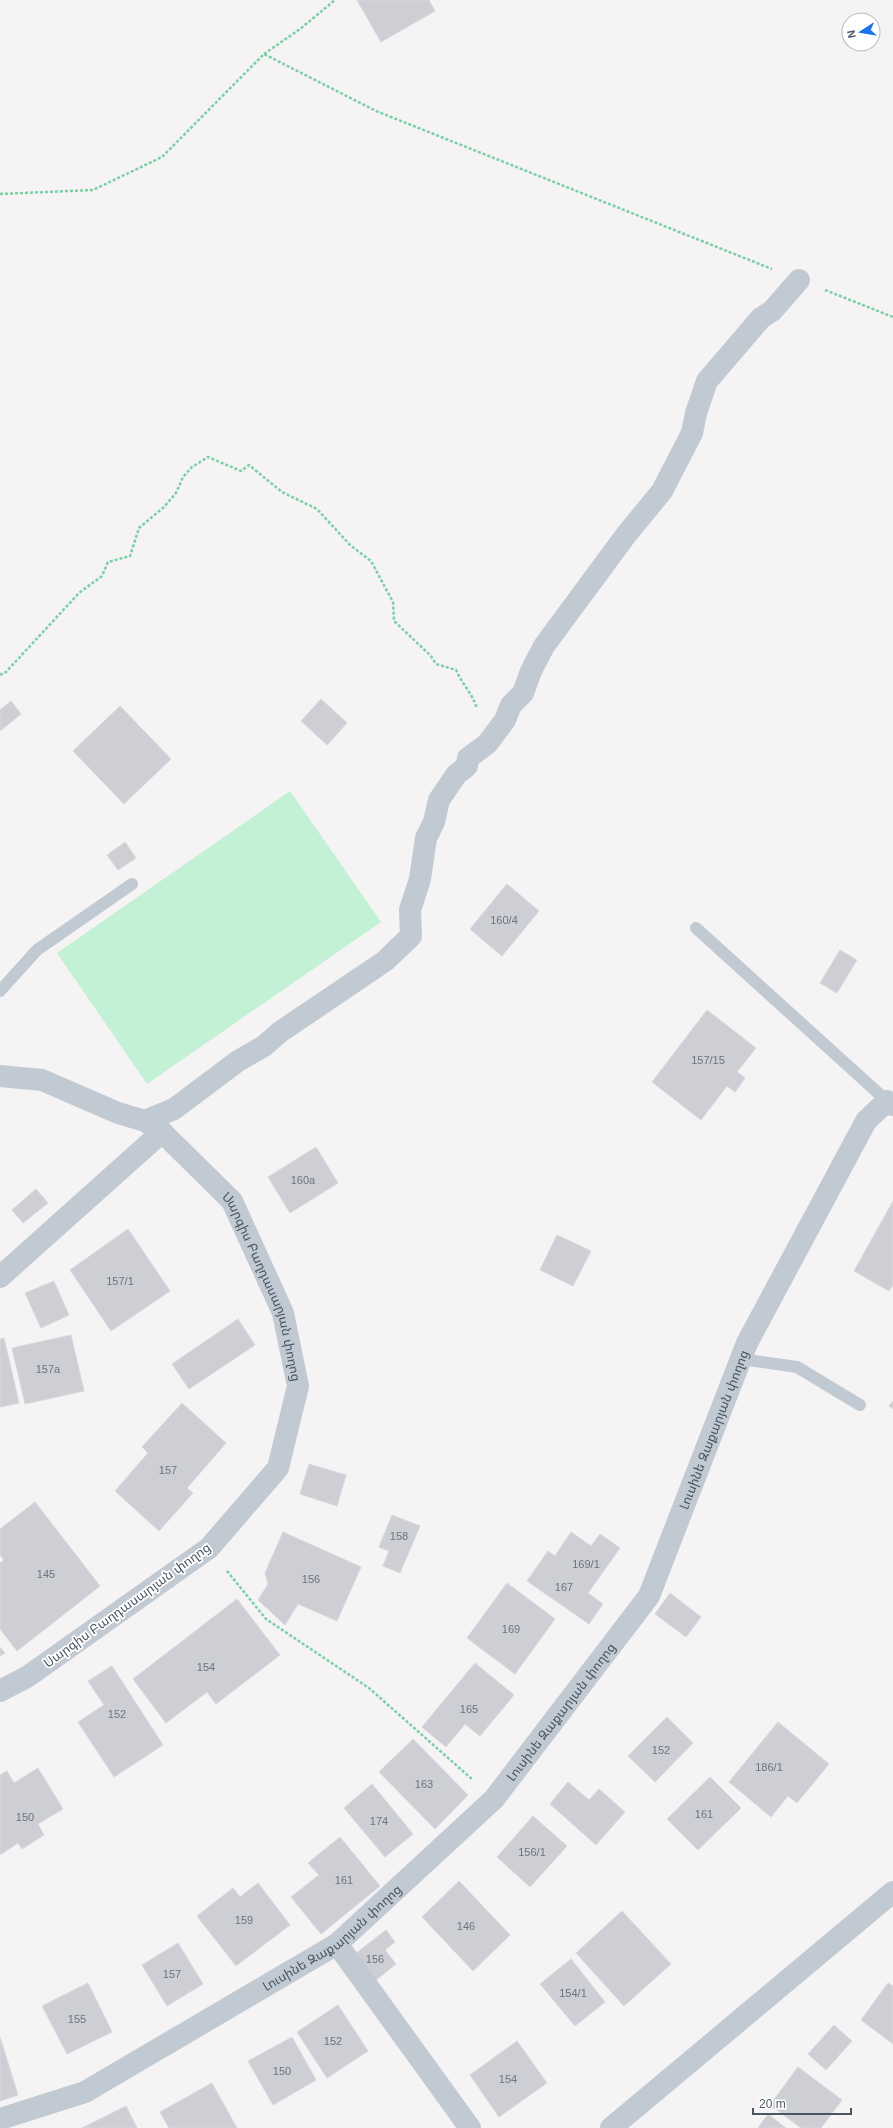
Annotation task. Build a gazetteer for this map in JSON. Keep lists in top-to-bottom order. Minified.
{"streets":{"street":["Սարգիս Բաղդասարյան փողոց","Լուսինե Զաքարյան փողոց"]},"house_numbers":["160/4","157/15","160a","157/1","157a","157","158","169/1","145","156","167","169","154","165","152","152","186/1","163","161","150","174","156/1","161","159","146","156","157","154/1","155","152","150","154"],"scale_bar":"20 m","north":"left"}
